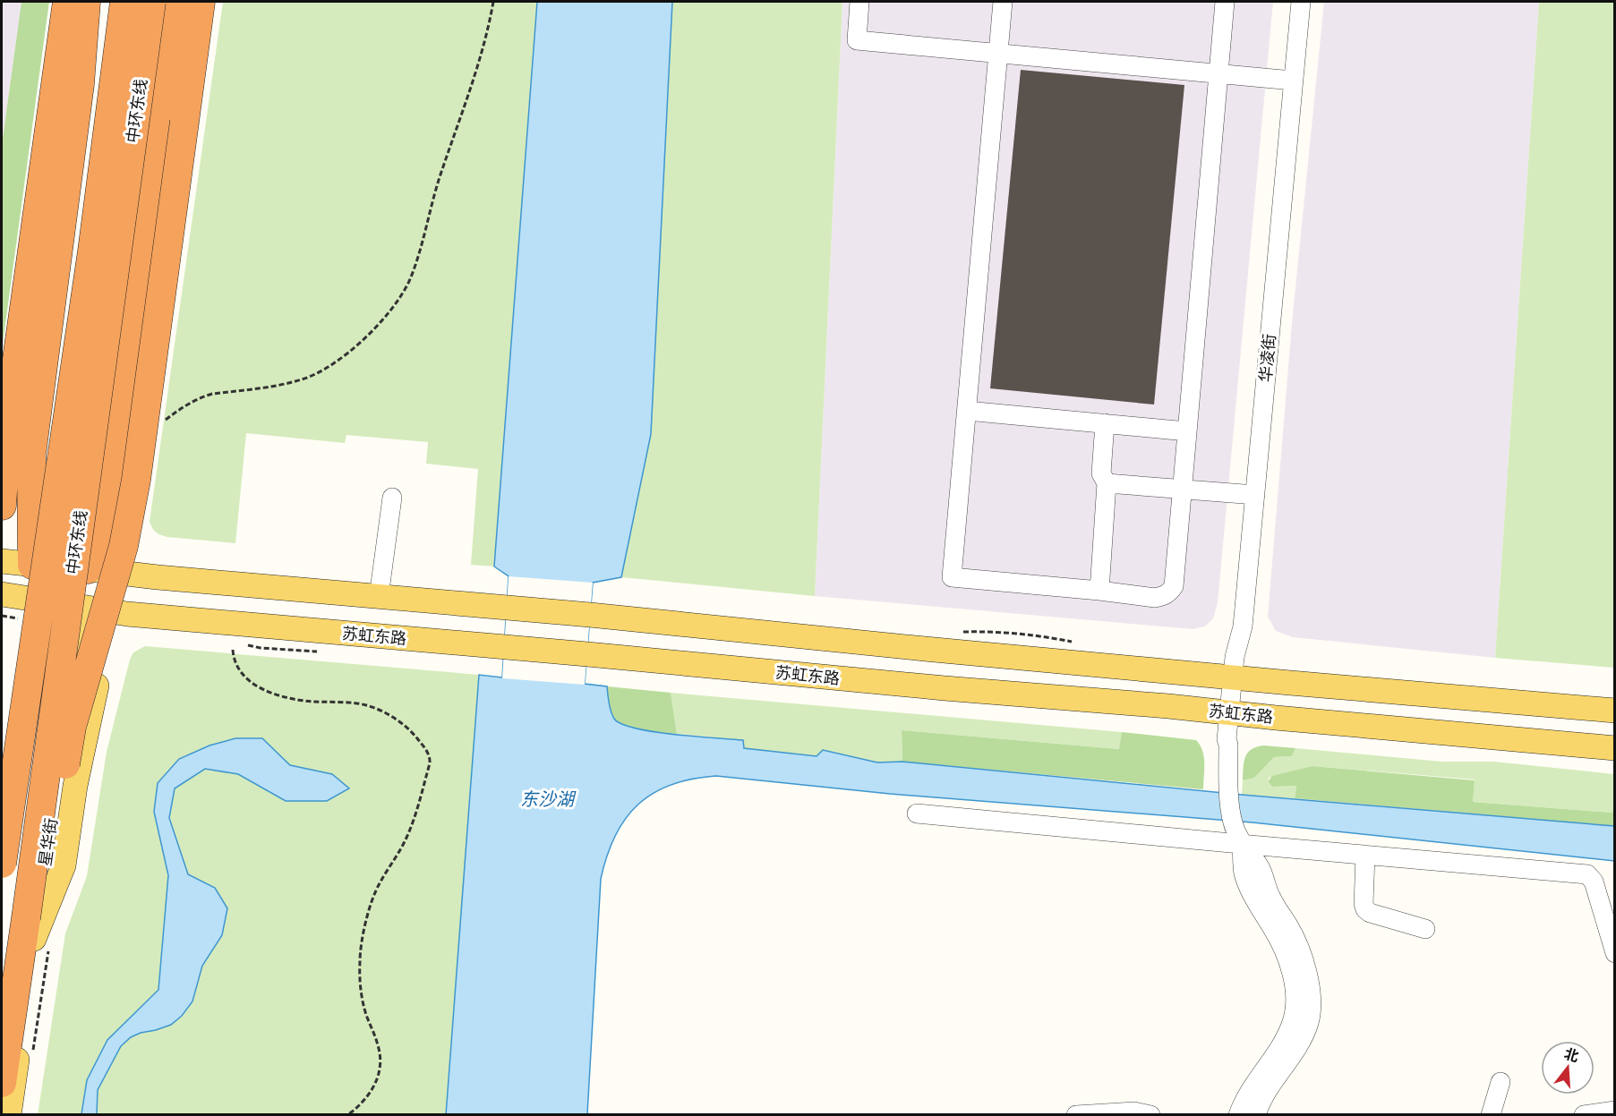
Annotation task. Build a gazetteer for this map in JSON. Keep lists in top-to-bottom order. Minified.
{"streets":{"highway":["中环东线"],"main road":["苏虹东路","星华街"],"street":["华凌街"]},"crossings":[["中环东线","星华街"],["华凌街","苏虹东路"],["苏虹东路","星华街"]],"water":["东沙湖"],"north":"top"}
